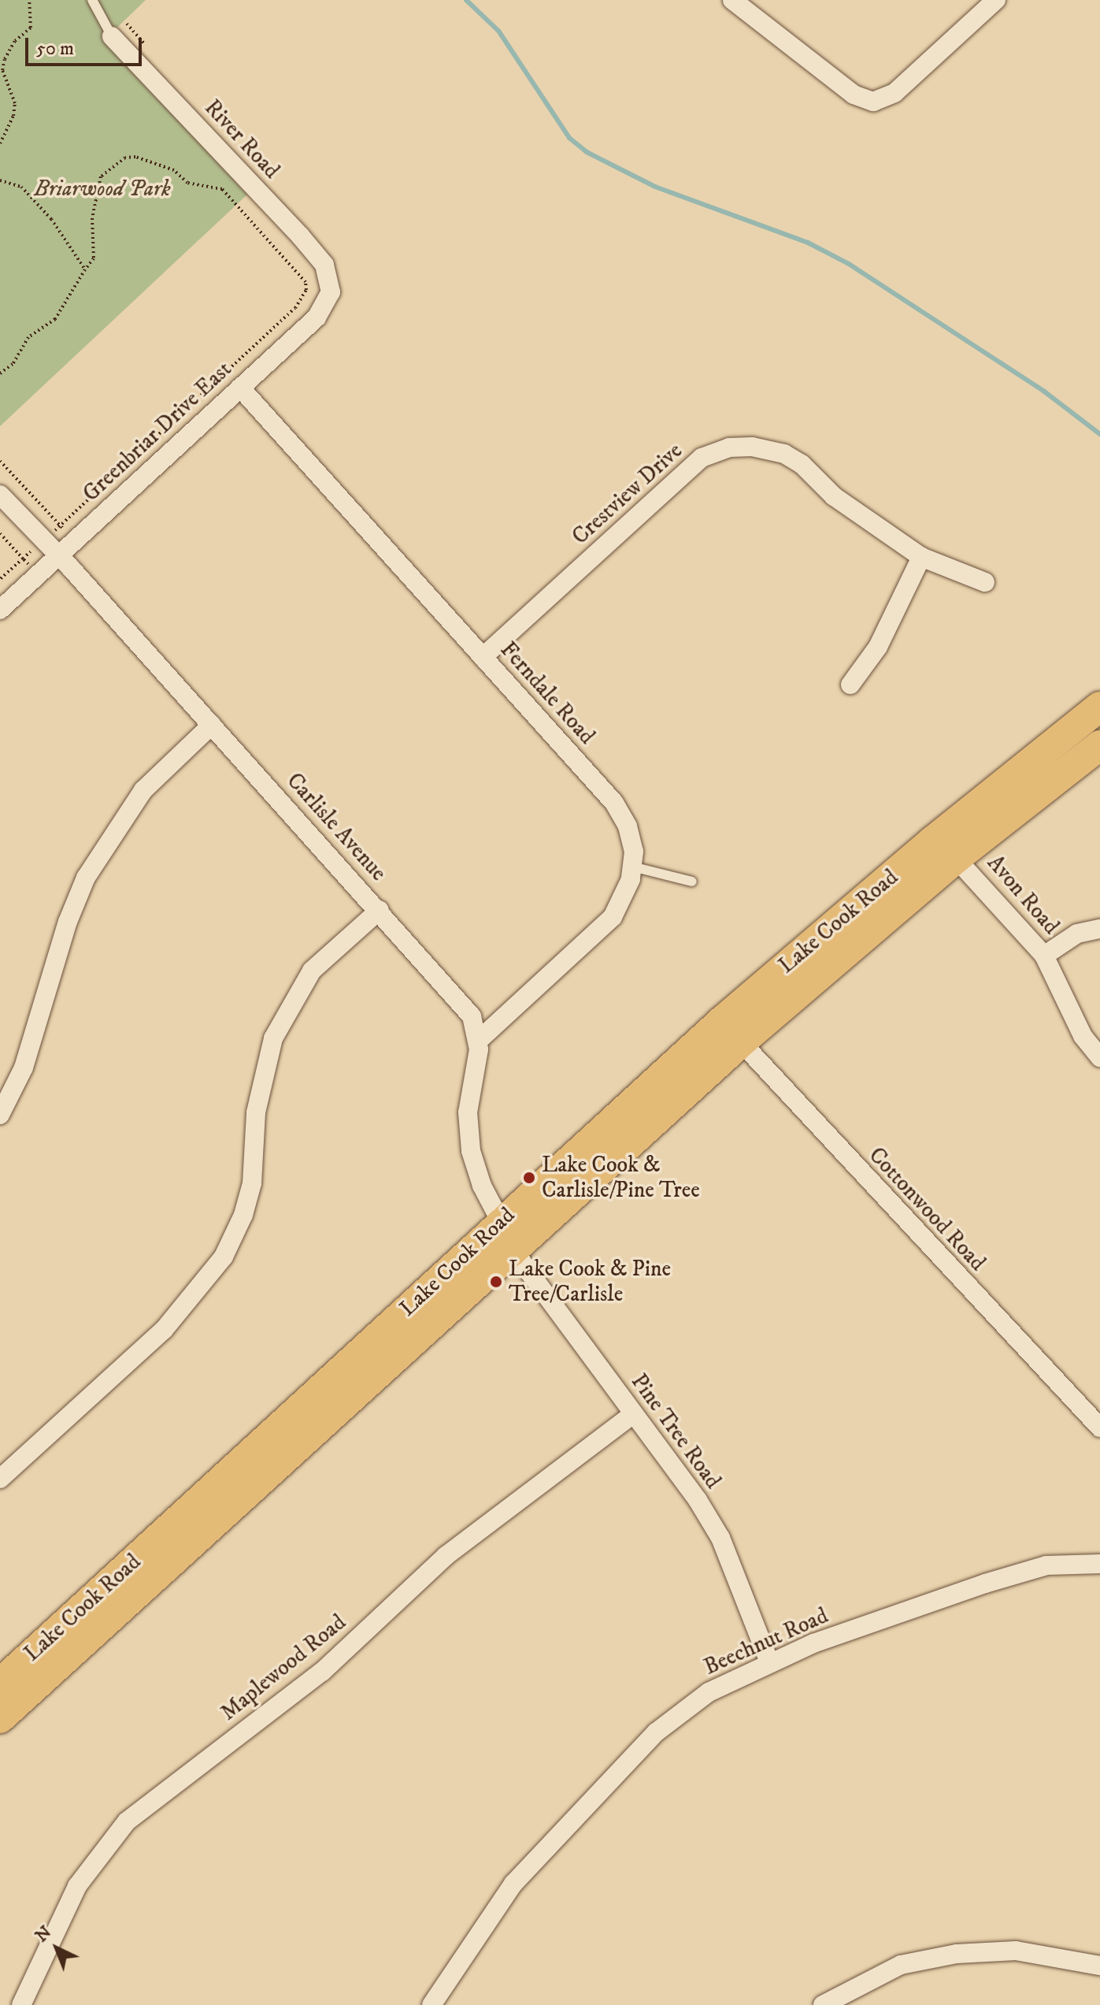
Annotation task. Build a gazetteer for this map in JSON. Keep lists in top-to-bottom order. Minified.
{"streets":{"main road":["Lake Cook Road"],"street":["River Road","Greenbriar Drive East","Crestview Drive","Ferndale Road","Carlisle Avenue","Avon Road","Cottonwood Road","Pine Tree Road","Beechnut Road","Maplewood Road"]},"crossings":[["River Road","Greenbriar Drive East"],["Greenbriar Drive East","Ferndale Road"],["Greenbriar Drive East","Carlisle Avenue"],["Crestview Drive","Ferndale Road"],["Ferndale Road","Carlisle Avenue"],["Carlisle Avenue","Lake Cook Road"],["Carlisle Avenue","Pine Tree Road"],["Avon Road","Lake Cook Road"],["Lake Cook Road","Cottonwood Road"],["Lake Cook Road","Pine Tree Road"],["Pine Tree Road","Beechnut Road"],["Pine Tree Road","Maplewood Road"]],"parks":["Briarwood Park"],"places":["Lake Cook & Carlisle/Pine Tree","Lake Cook & Pine Tree/Carlisle"],"scale_bar":"50 m","north":"top left"}
